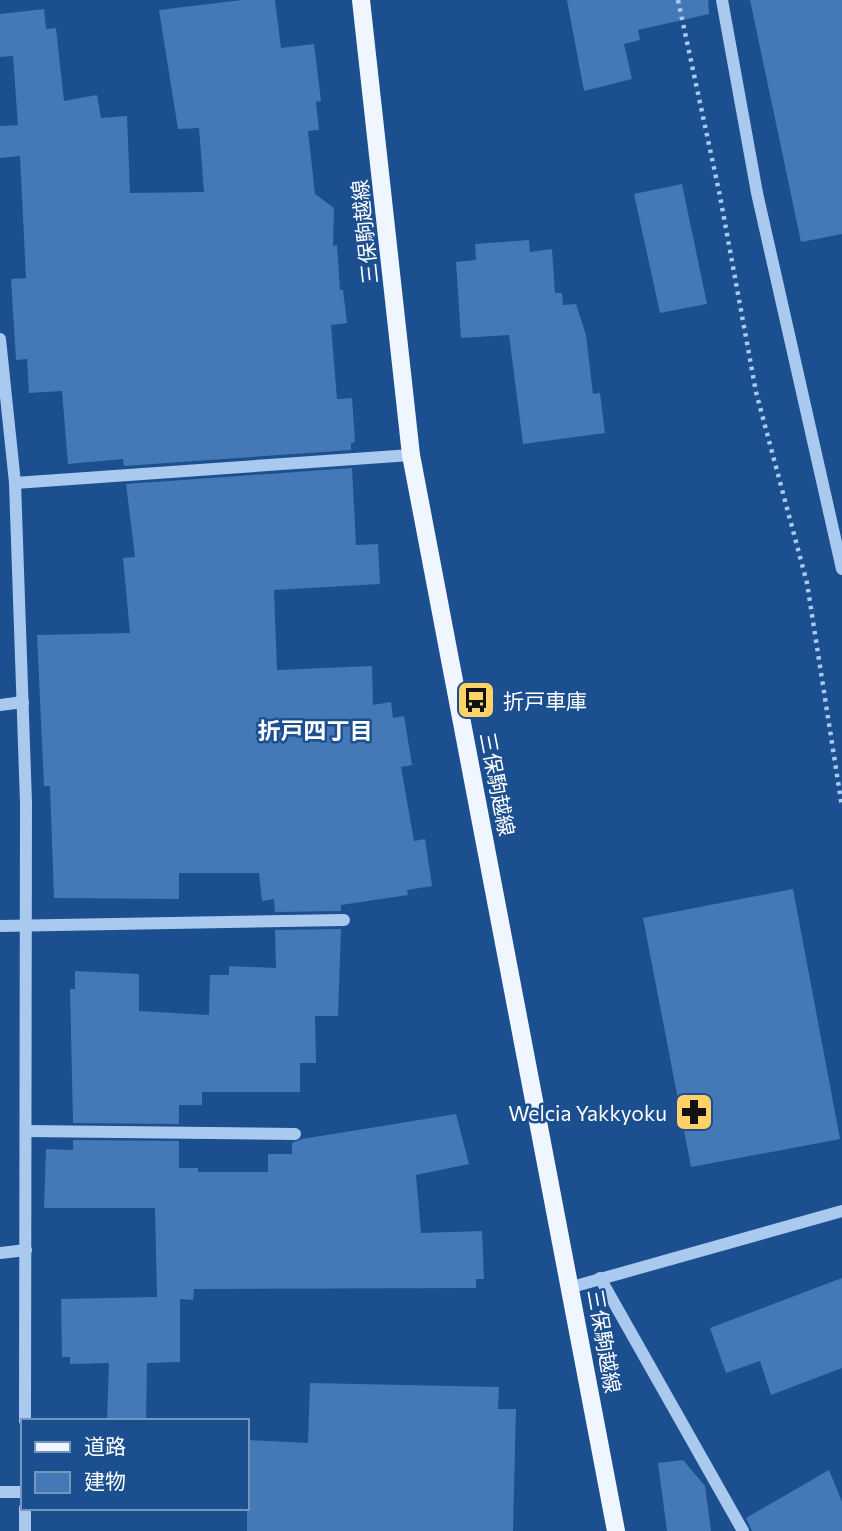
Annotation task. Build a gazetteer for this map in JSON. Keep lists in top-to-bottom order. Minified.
{"streets":{"main road":["三保駒越線"]},"districts":["折戸四丁目"],"places":{"bus stop":["折戸車庫"],"pharmacy":["Welcia Yakkyoku"]},"legend":["道路","建物"]}
